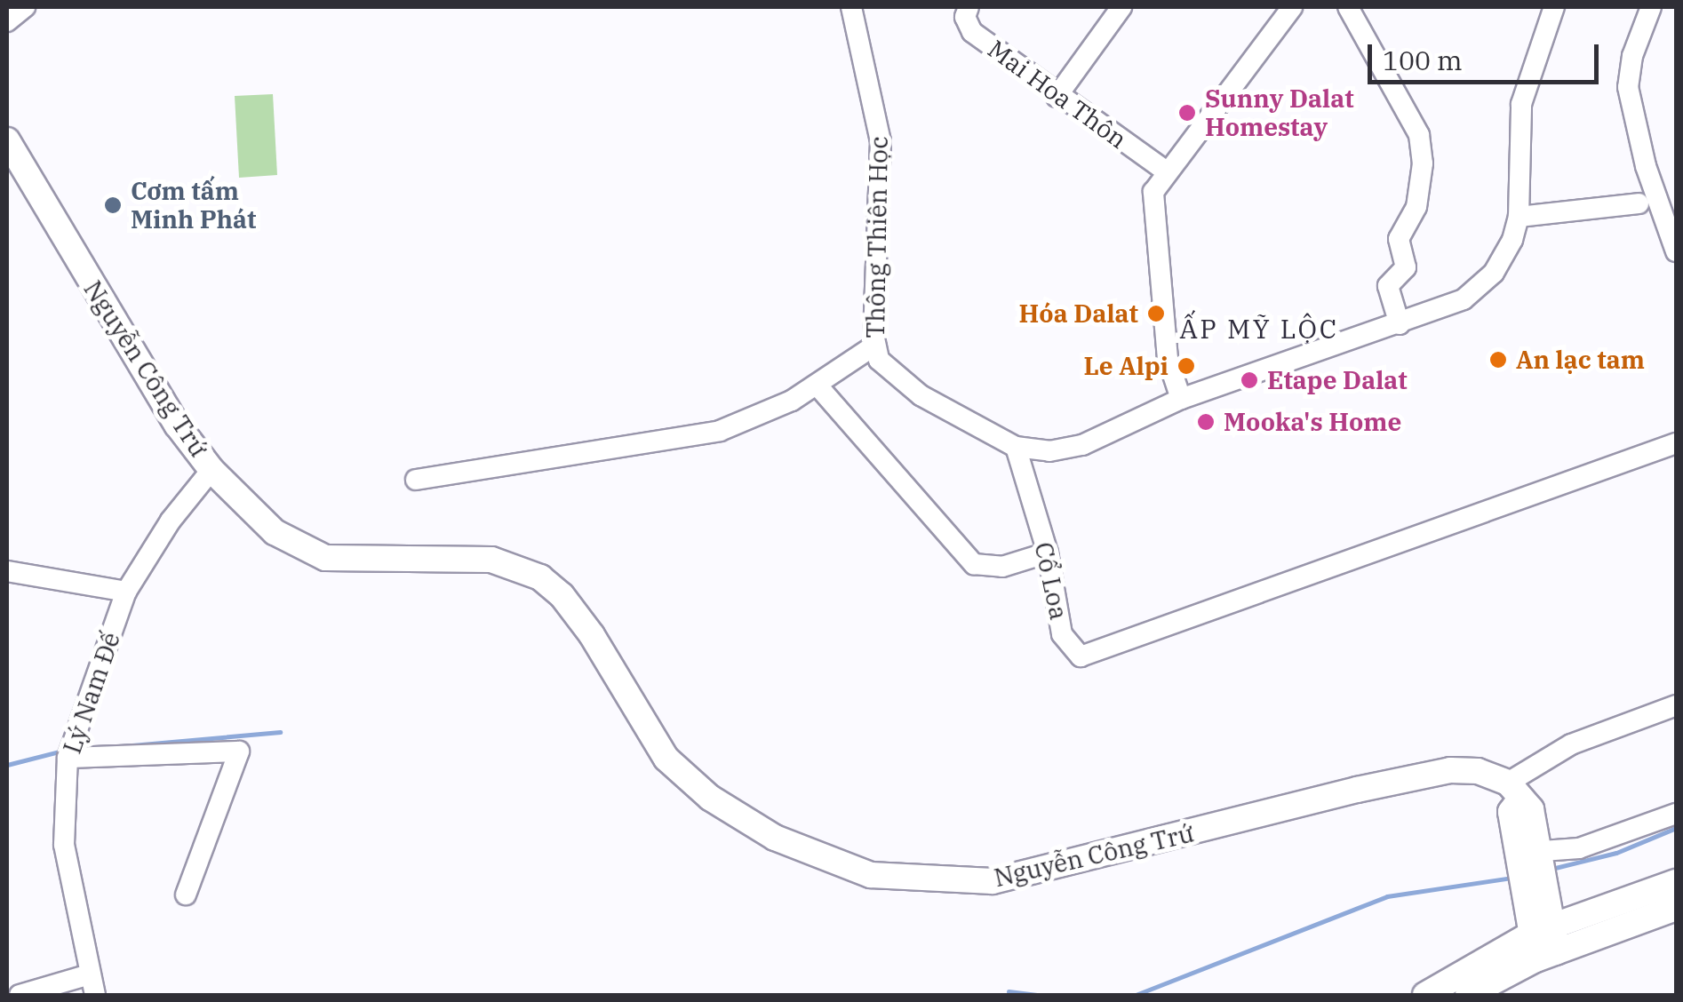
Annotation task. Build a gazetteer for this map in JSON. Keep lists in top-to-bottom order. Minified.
{"streets":{"main road":["Nguyễn Công Trứ"],"street":["Mai Hoa Thôn","Thông Thiên Học","Cổ Loa","Lý Nam Đế"]},"crossings":[["Thông Thiên Học","Cổ Loa"],["Nguyễn Công Trứ","Lý Nam Đế"]],"districts":["ẤP MỸ LỘC"],"places":["Sunny Dalat Homestay","Cơm tấm Minh Phát","Hóa Dalat","An lạc tam","Le Alpi","Etape Dalat","Mooka's Home"],"scale_bar":"100 m"}
